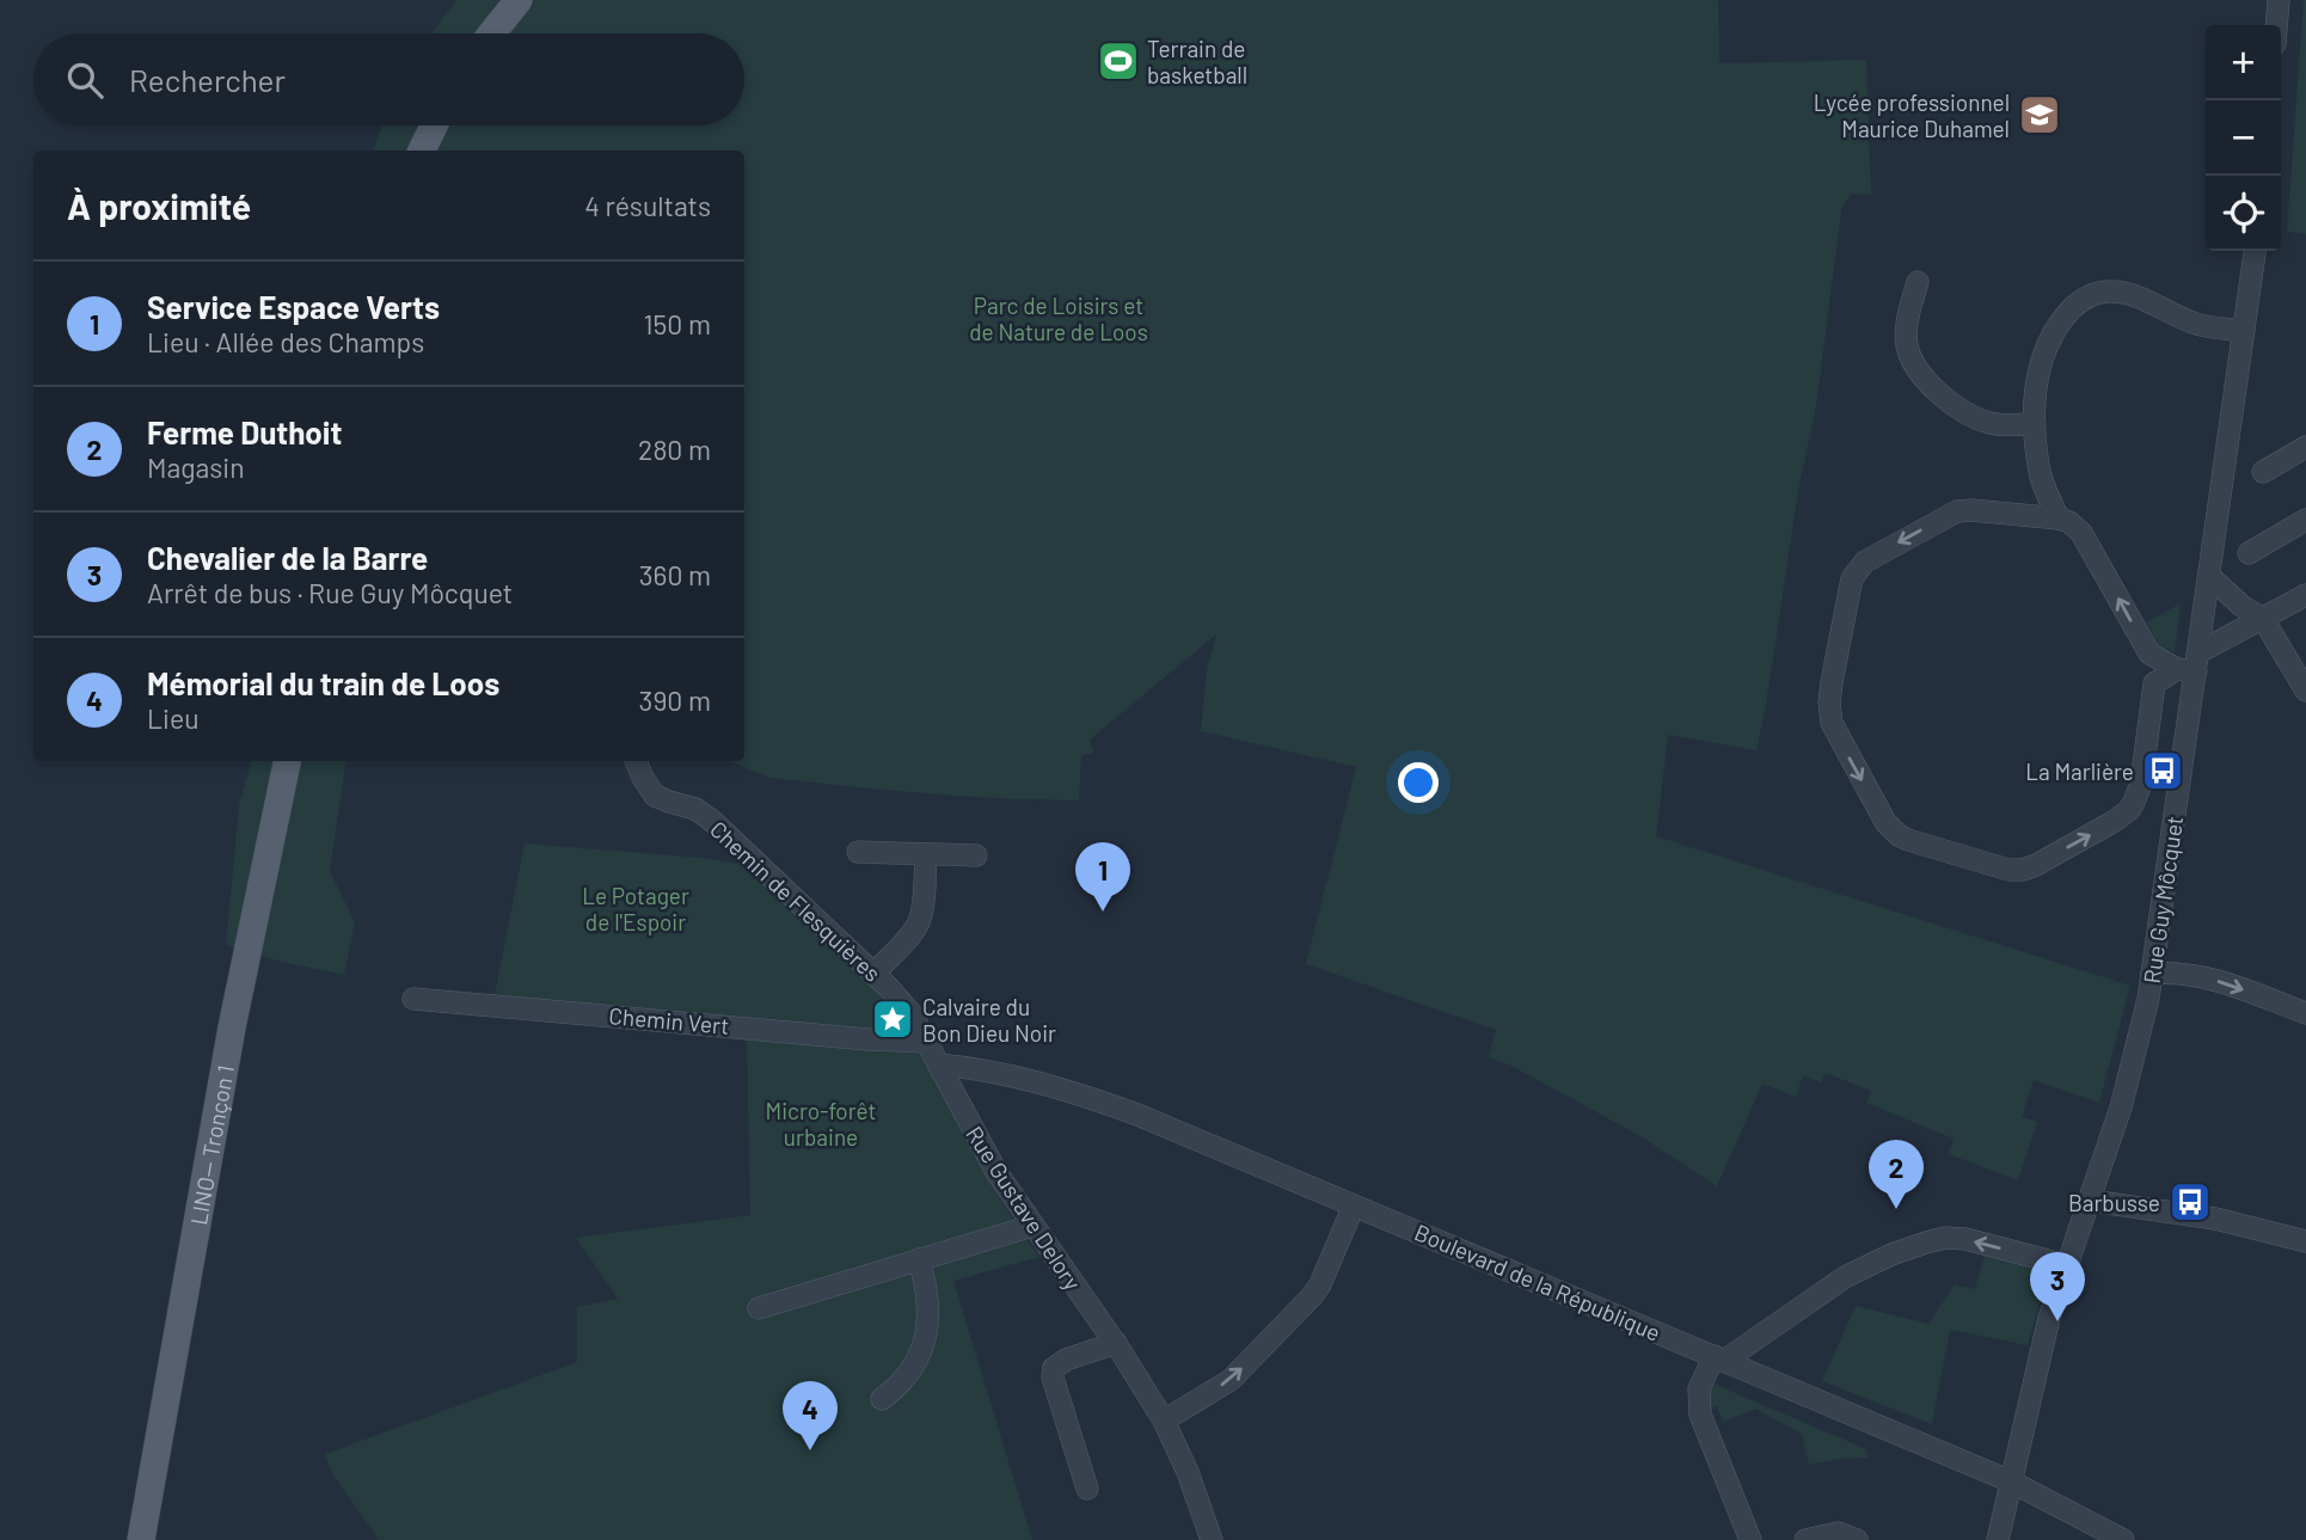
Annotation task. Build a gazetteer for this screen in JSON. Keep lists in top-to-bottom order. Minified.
{"streets":{"main road":["LINO— Tronçon 1"],"street":["Rue Guy Môcquet","Chemin de Flesquières","Chemin Vert","Rue Gustave Delory","Boulevard de la République"]},"crossings":[["Rue Guy Môcquet","Boulevard de la République"],["Chemin de Flesquières","Chemin Vert"],["Chemin de Flesquières","Rue Gustave Delory"],["Chemin Vert","Rue Gustave Delory"],["Rue Gustave Delory","Boulevard de la République"]],"parks":["Parc de Loisirs et de Nature de Loos","Le Potager de l'Espoir","Micro-forêt urbaine"],"places":{"sports":["Terrain de basketball"],"school or university":["Lycée professionnel Maurice Duhamel"],"bus stop":["La Marlière","Barbusse"],"place":["Calvaire du Bon Dieu Noir"]},"page":{"map_buttons":["+","−"],"search":"Rechercher","heading":["À proximité","4 résultats"],"list":[{"mark":"1","name":"Service Espace Verts","note":"Lieu · Allée des Champs","value":"150 m"},{"mark":"2","name":"Ferme Duthoit","note":"Magasin","value":"280 m"},{"mark":"3","name":"Chevalier de la Barre","note":"Arrêt de bus · Rue Guy Môcquet","value":"360 m"},{"mark":"4","name":"Mémorial du train de Loos","note":"Lieu","value":"390 m"}],"pins":["1","2","3","4"]}}
